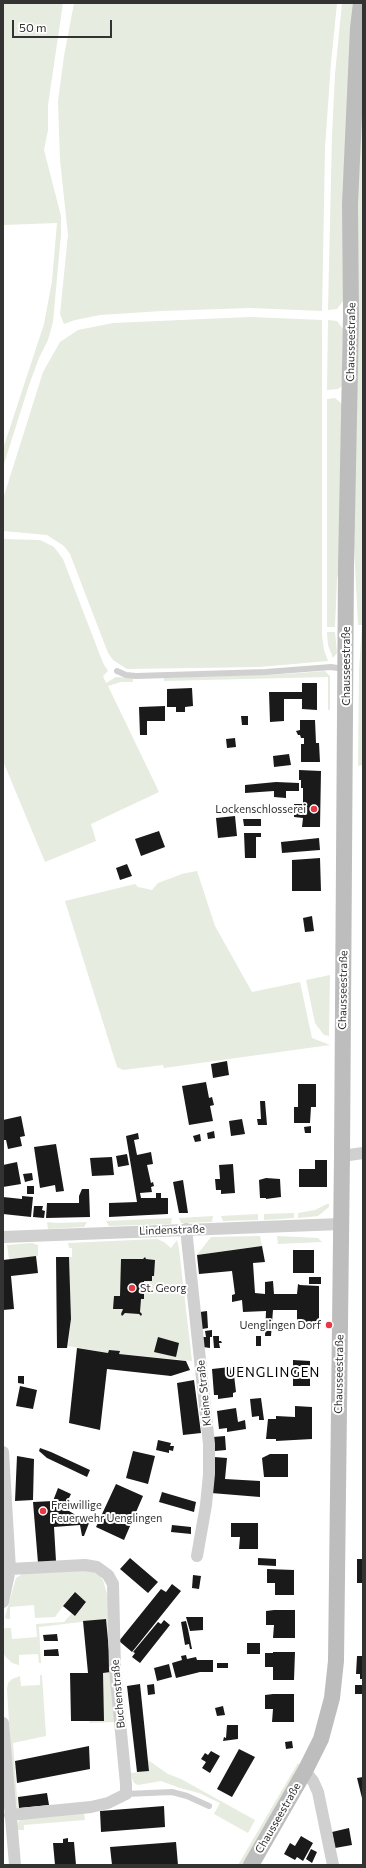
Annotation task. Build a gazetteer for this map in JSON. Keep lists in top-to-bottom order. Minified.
{"streets":{"main road":["Chausseestraße"],"street":["Lindenstraße","Kleine Straße","Buchenstraße"]},"crossings":[["Chausseestraße","Lindenstraße"],["Lindenstraße","Kleine Straße"]],"districts":["UENGLINGEN"],"places":["Lockenschlosserei","St. Georg","Uenglingen Dorf","Freiwillige Feuerwehr Uenglingen"],"scale_bar":"50 m"}
